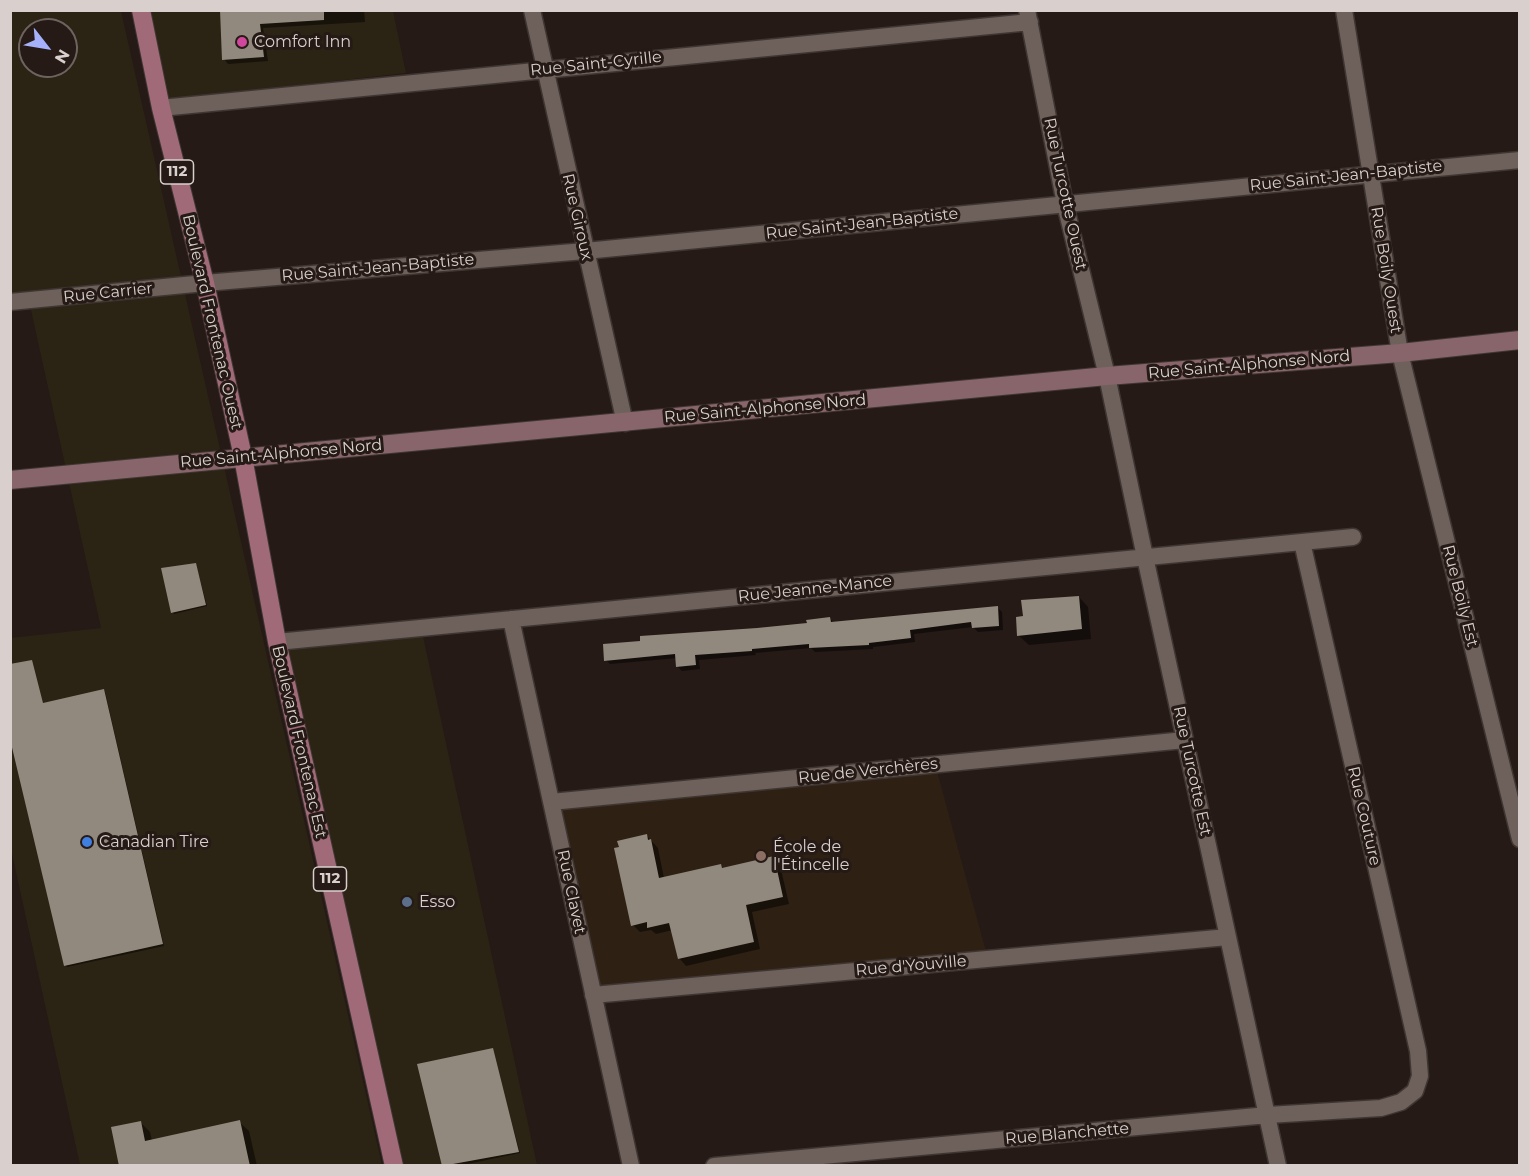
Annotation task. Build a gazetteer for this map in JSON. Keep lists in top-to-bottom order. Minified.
{"streets":{"main road":["112","Boulevard Frontenac Ouest","Rue Saint-Alphonse Nord","Boulevard Frontenac Est"],"street":["Rue Saint-Cyrille","Rue Saint-Jean-Baptiste","Rue Turcotte Ouest","Rue Giroux","Rue Boily Ouest","Rue Carrier","Rue Jeanne-Mance","Rue Boily Est","Rue de Verchères","Rue Turcotte Est","Rue Couture","Rue Clavet","Rue d'Youville","Rue Blanchette"]},"crossings":[["Rue Saint-Cyrille","Rue Turcotte Ouest"],["Rue Saint-Cyrille","Rue Giroux"],["Rue Saint-Cyrille","Boulevard Frontenac Ouest"],["Rue Saint-Jean-Baptiste","Rue Turcotte Ouest"],["Rue Saint-Jean-Baptiste","Rue Giroux"],["Rue Saint-Jean-Baptiste","Rue Boily Ouest"],["Rue Saint-Jean-Baptiste","Rue Carrier"],["Rue Saint-Jean-Baptiste","Boulevard Frontenac Ouest"],["Rue Turcotte Ouest","Rue Saint-Alphonse Nord"],["Rue Turcotte Ouest","Rue Turcotte Est"],["Rue Giroux","Rue Saint-Alphonse Nord"],["Rue Boily Ouest","Rue Saint-Alphonse Nord"],["Rue Boily Ouest","Rue Boily Est"],["Rue Carrier","Boulevard Frontenac Ouest"],["Boulevard Frontenac Ouest","Rue Saint-Alphonse Nord"],["Boulevard Frontenac Ouest","Boulevard Frontenac Est"],["Rue Saint-Alphonse Nord","Rue Boily Est"],["Rue Saint-Alphonse Nord","Boulevard Frontenac Est"],["Rue Saint-Alphonse Nord","Rue Turcotte Est"],["Rue Jeanne-Mance","Boulevard Frontenac Est"],["Rue Jeanne-Mance","Rue Turcotte Est"],["Rue Jeanne-Mance","Rue Couture"],["Rue Jeanne-Mance","Rue Clavet"],["Rue de Verchères","Rue Turcotte Est"],["Rue de Verchères","Rue Clavet"],["Rue Turcotte Est","Rue d'Youville"],["Rue Turcotte Est","Rue Blanchette"],["Rue Couture","Rue Blanchette"],["Rue Clavet","Rue d'Youville"]],"places":["Comfort Inn","Canadian Tire","École de l'Étincelle","Esso"],"north":"bottom right"}
